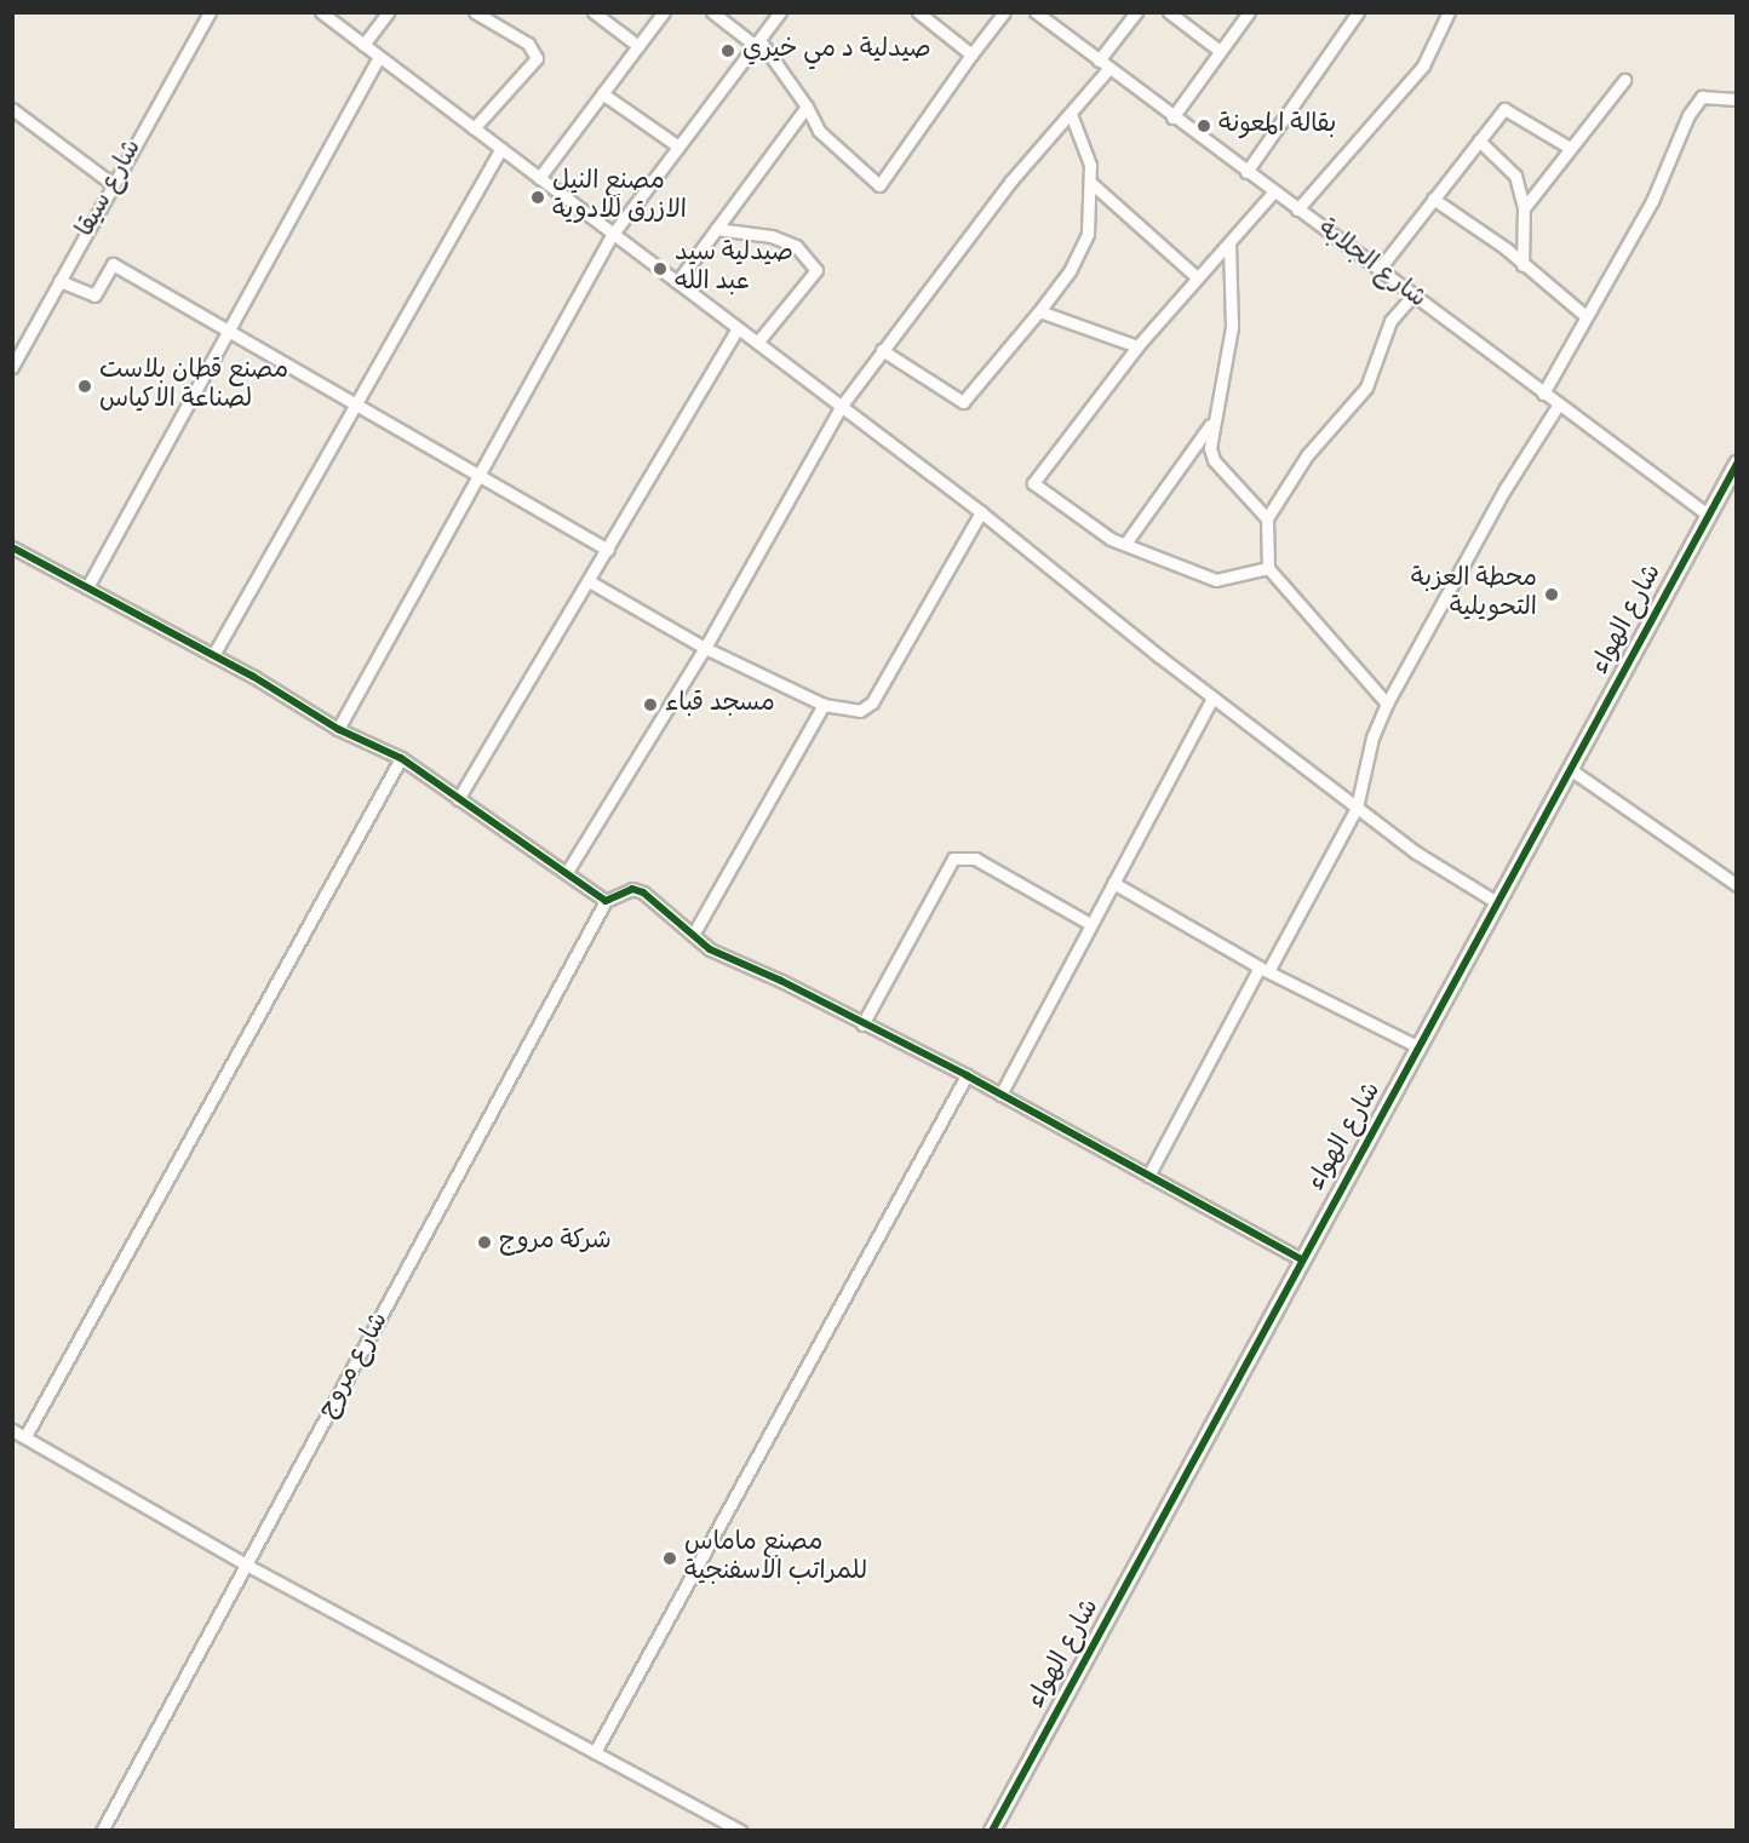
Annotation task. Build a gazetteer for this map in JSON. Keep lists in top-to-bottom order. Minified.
{"streets":{"street":["شارع سيقا","شارع الجلابة","شارع الهواء","شارع مروج"]},"crossings":[["شارع الجلابة","شارع الهواء"]],"places":["صيدلية د مي خيري","بقالة المعونة","مصنع النيل الازرق للادوية","صيدلية سيد عبد الله","مصنع قطان بلاست لصناعة الاكياس","محطة العزبة التحويلية","مسجد قباء","شركة مروج","مصنع ماماس للمراتب الاسفنجية"]}
